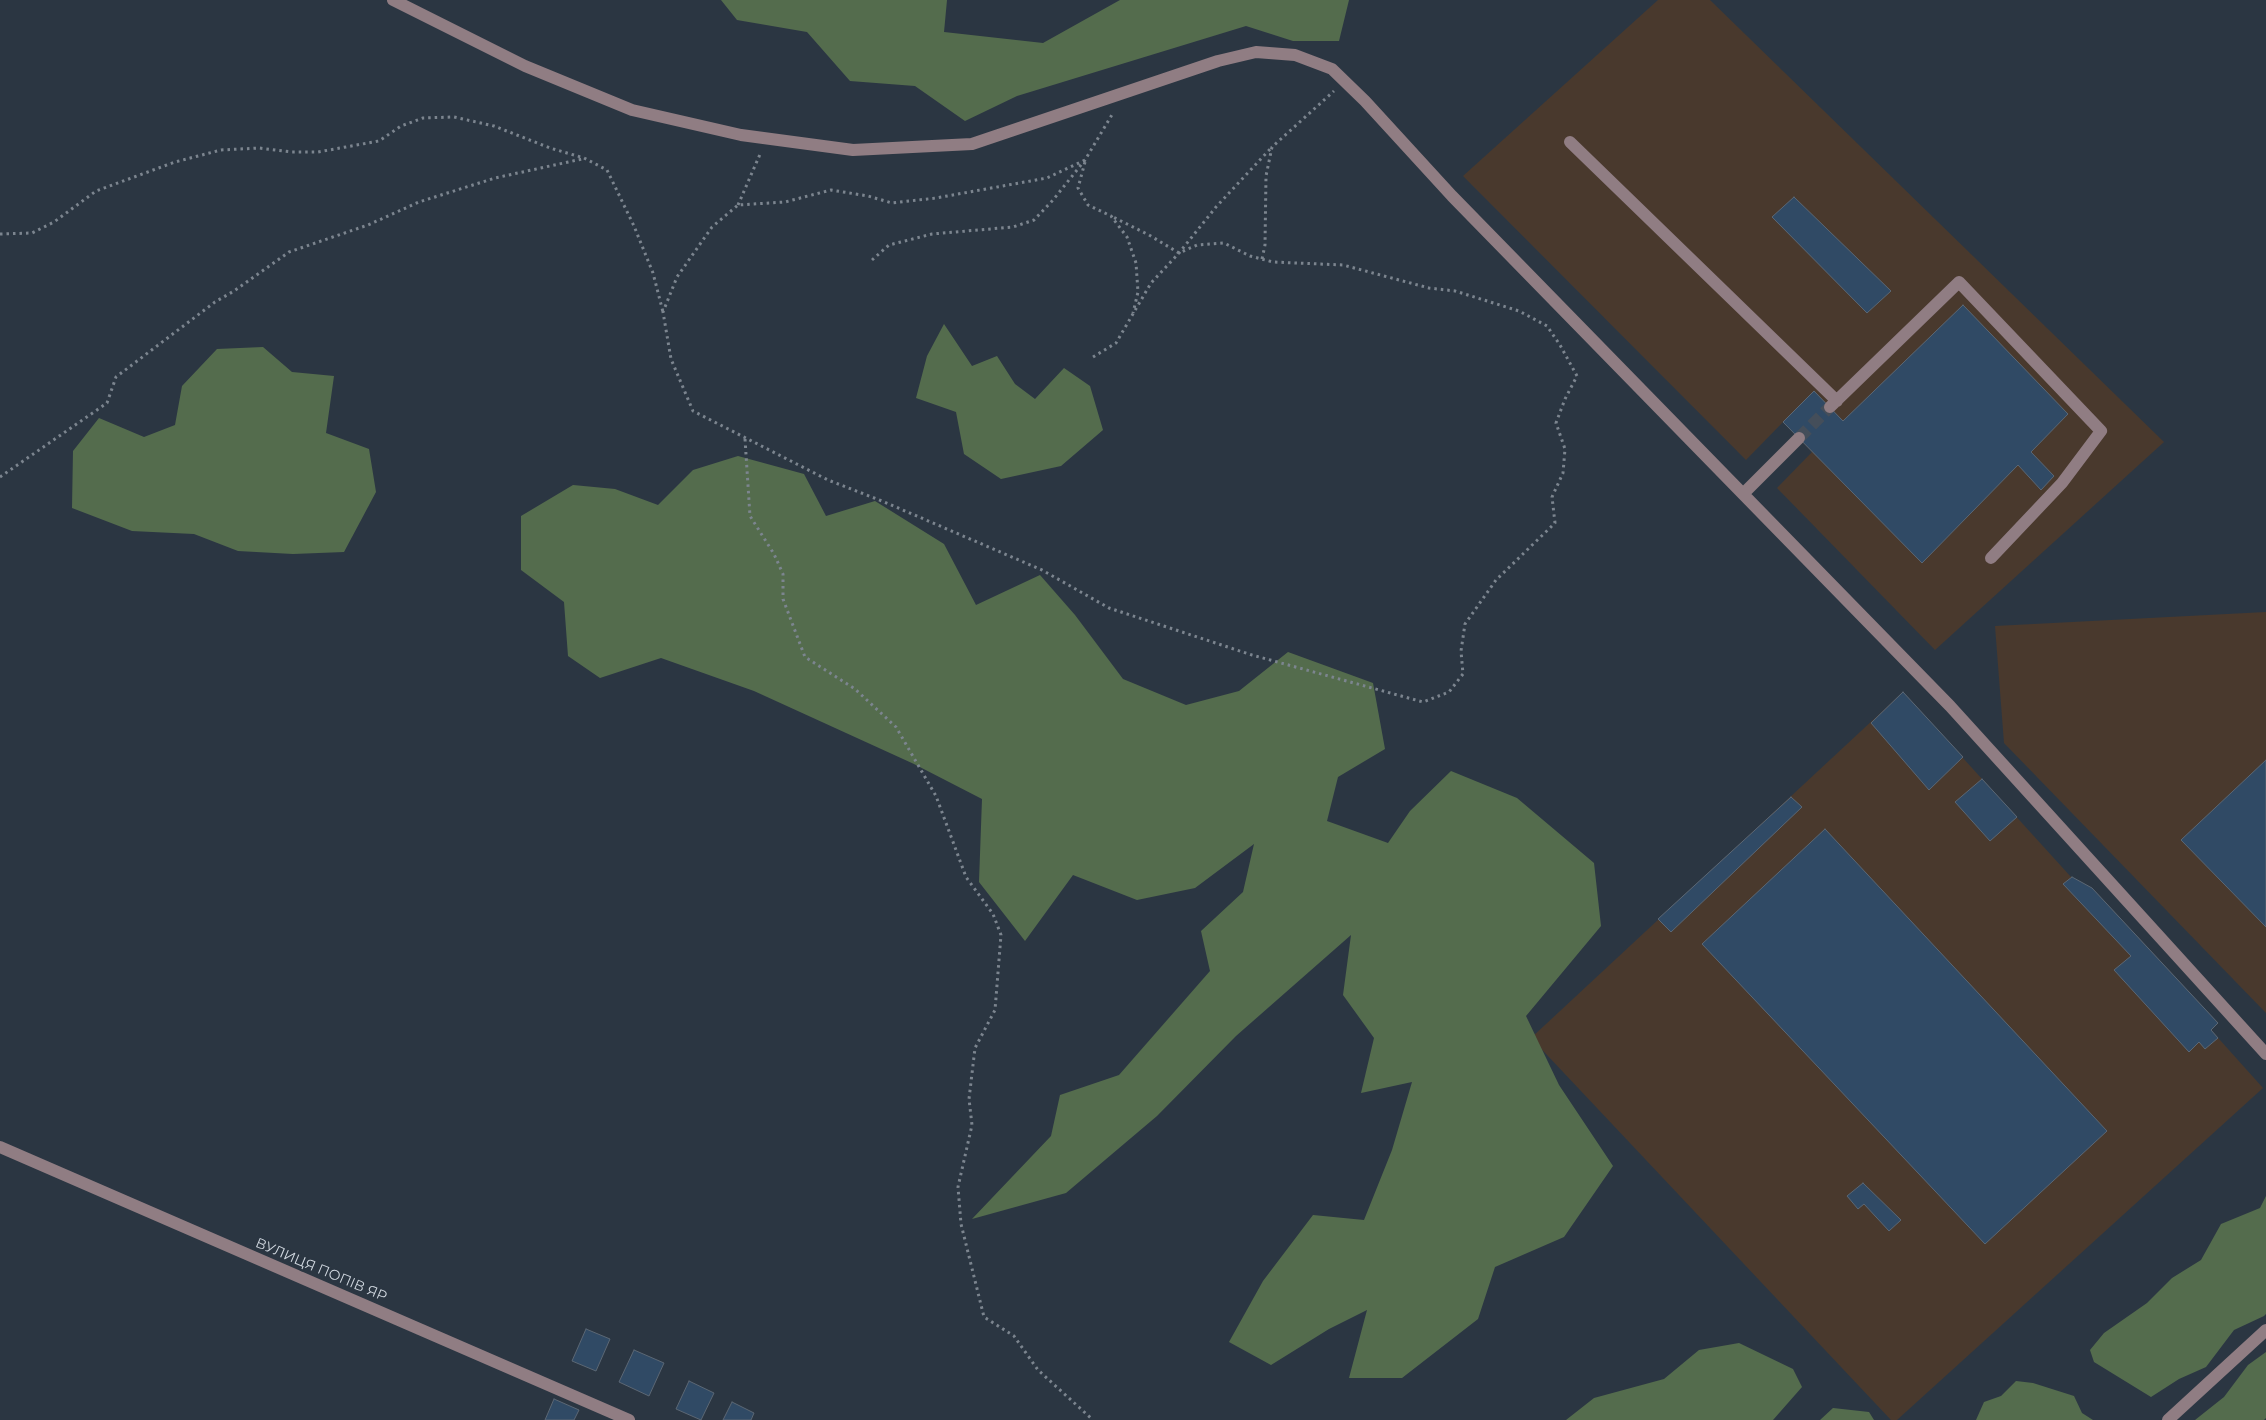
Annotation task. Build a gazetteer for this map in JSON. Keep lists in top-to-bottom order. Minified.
{"streets":{"street":["ВУЛИЦЯ ПОПІВ ЯР"]}}
